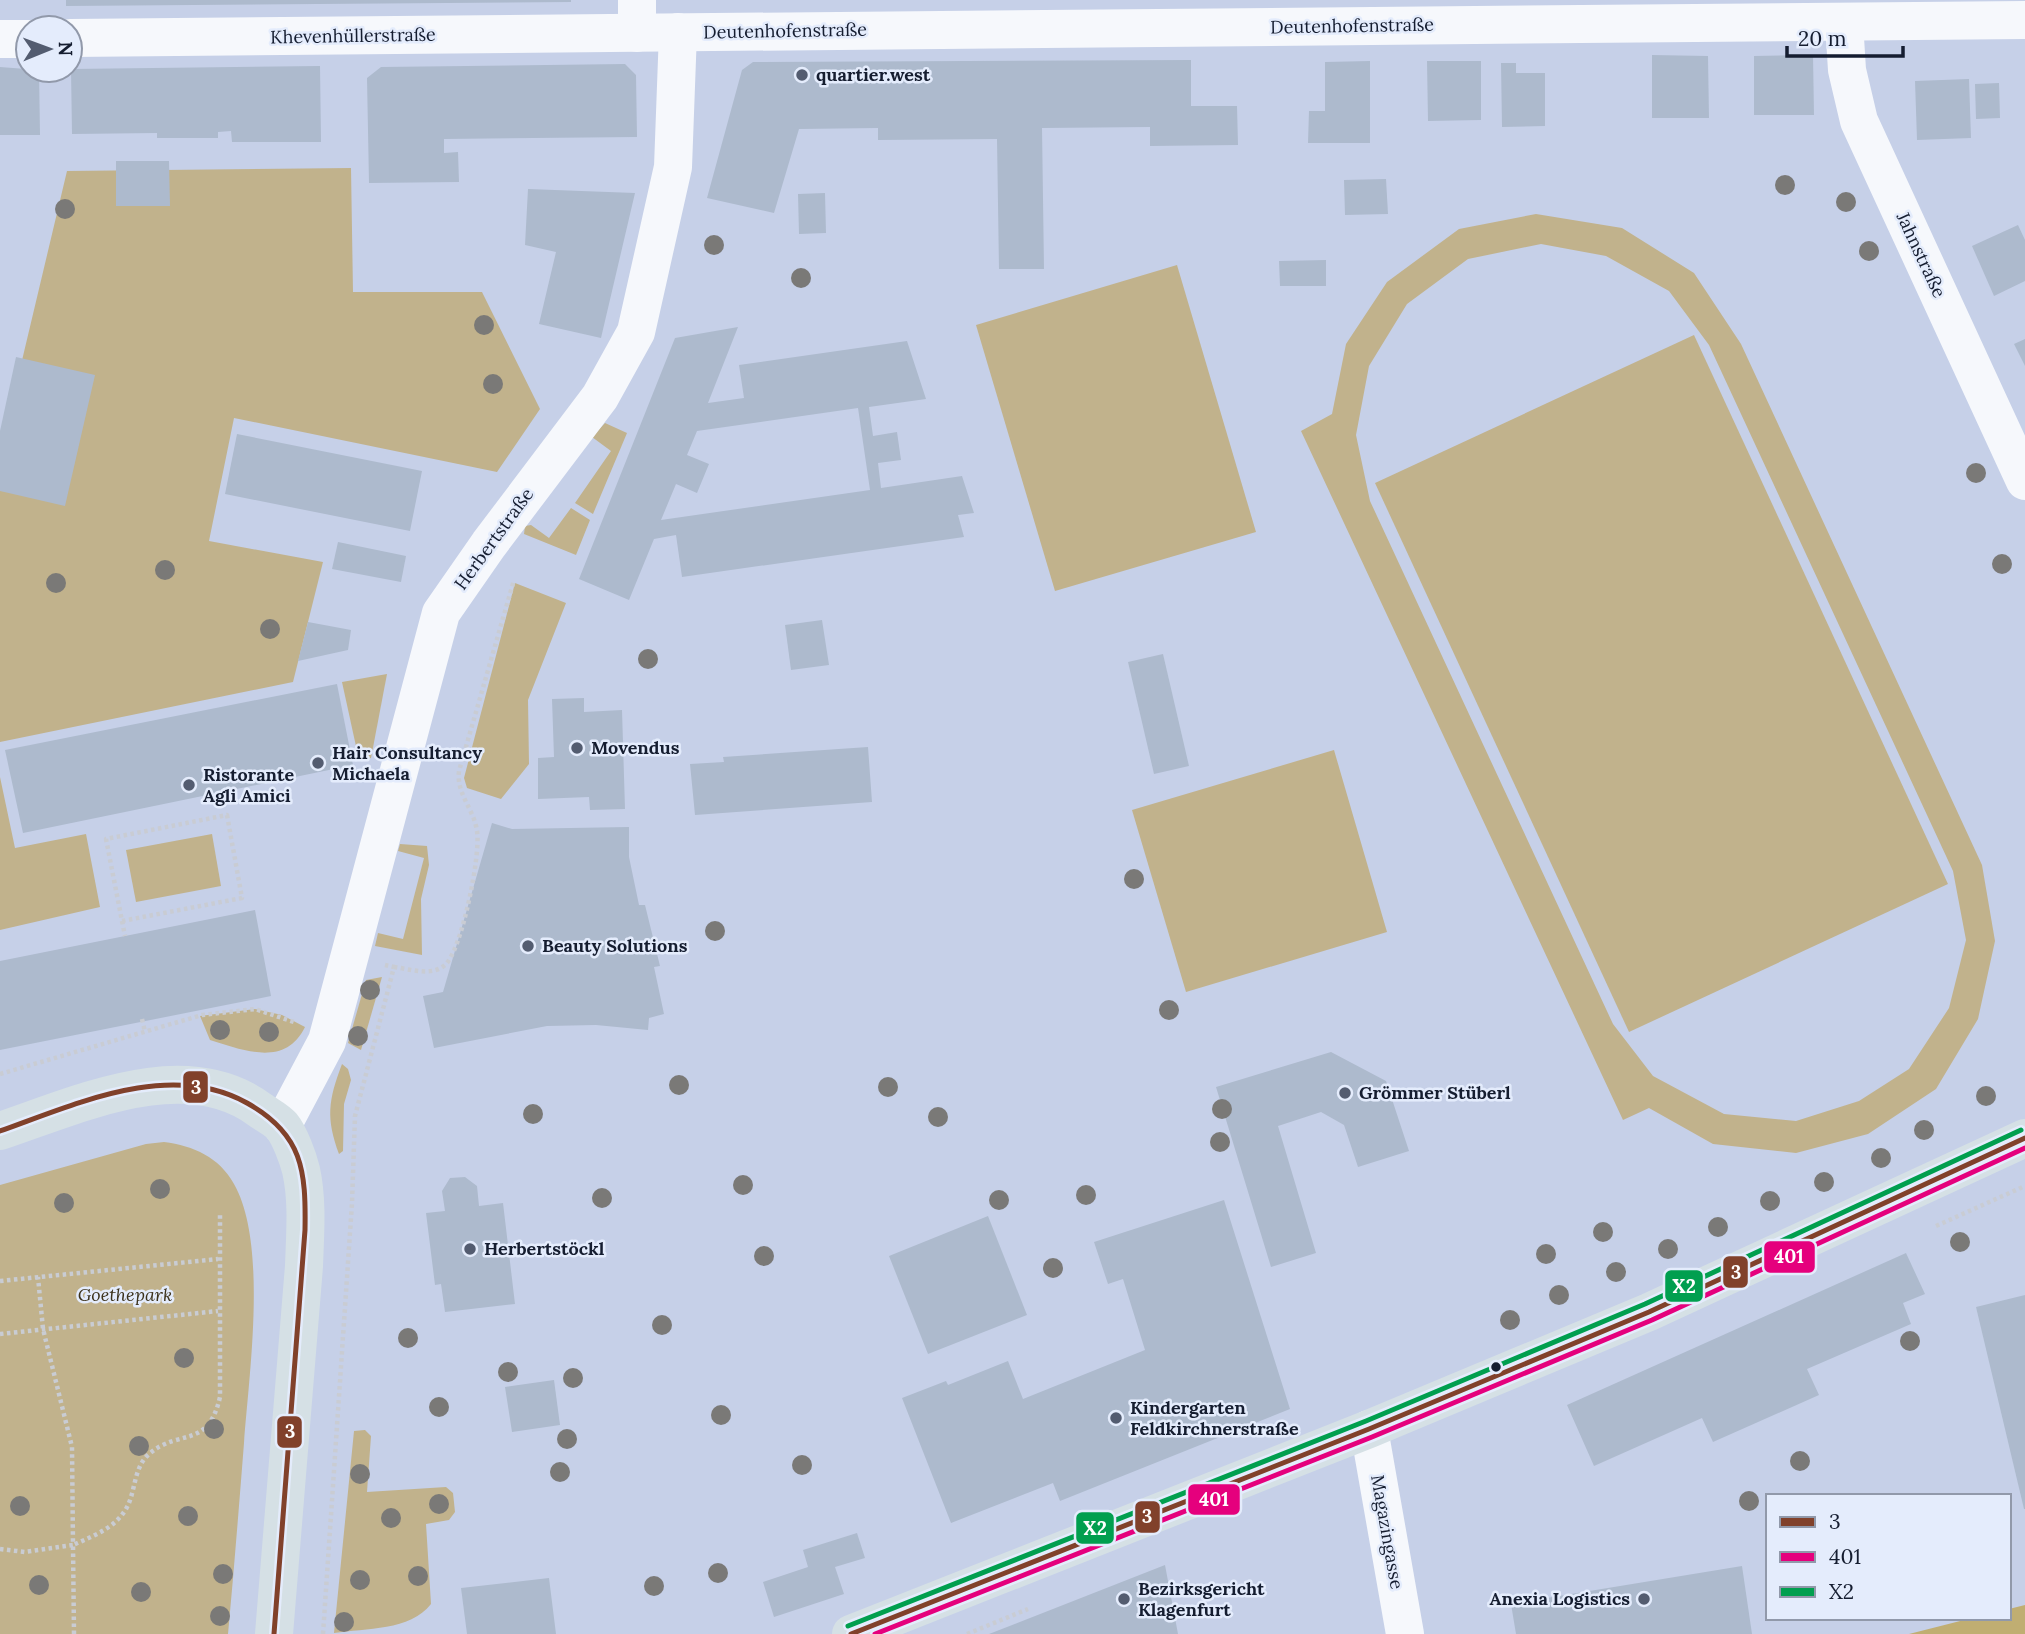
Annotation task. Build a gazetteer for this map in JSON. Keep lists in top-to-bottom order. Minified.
{"streets":{"street":["Deutenhofenstraße","Khevenhüllerstraße","Jahnstraße","Herbertstraße","Magazingasse"]},"crossings":[["Deutenhofenstraße","Jahnstraße"],["Deutenhofenstraße","Herbertstraße"]],"parks":["Goethepark"],"places":["quartier.west","Movendus","Hair Consultancy Michaela","Ristorante Agli Amici","Beauty Solutions","Grömmer Stüberl","Herbertstöckl","Kindergarten Feldkirchnerstraße","Bezirksgericht Klagenfurt","Anexia Logistics"],"lines":["transit line 3","transit line X2","transit line 401"],"legend":["3","401","X2"],"scale_bar":"20 m","north":"right"}
